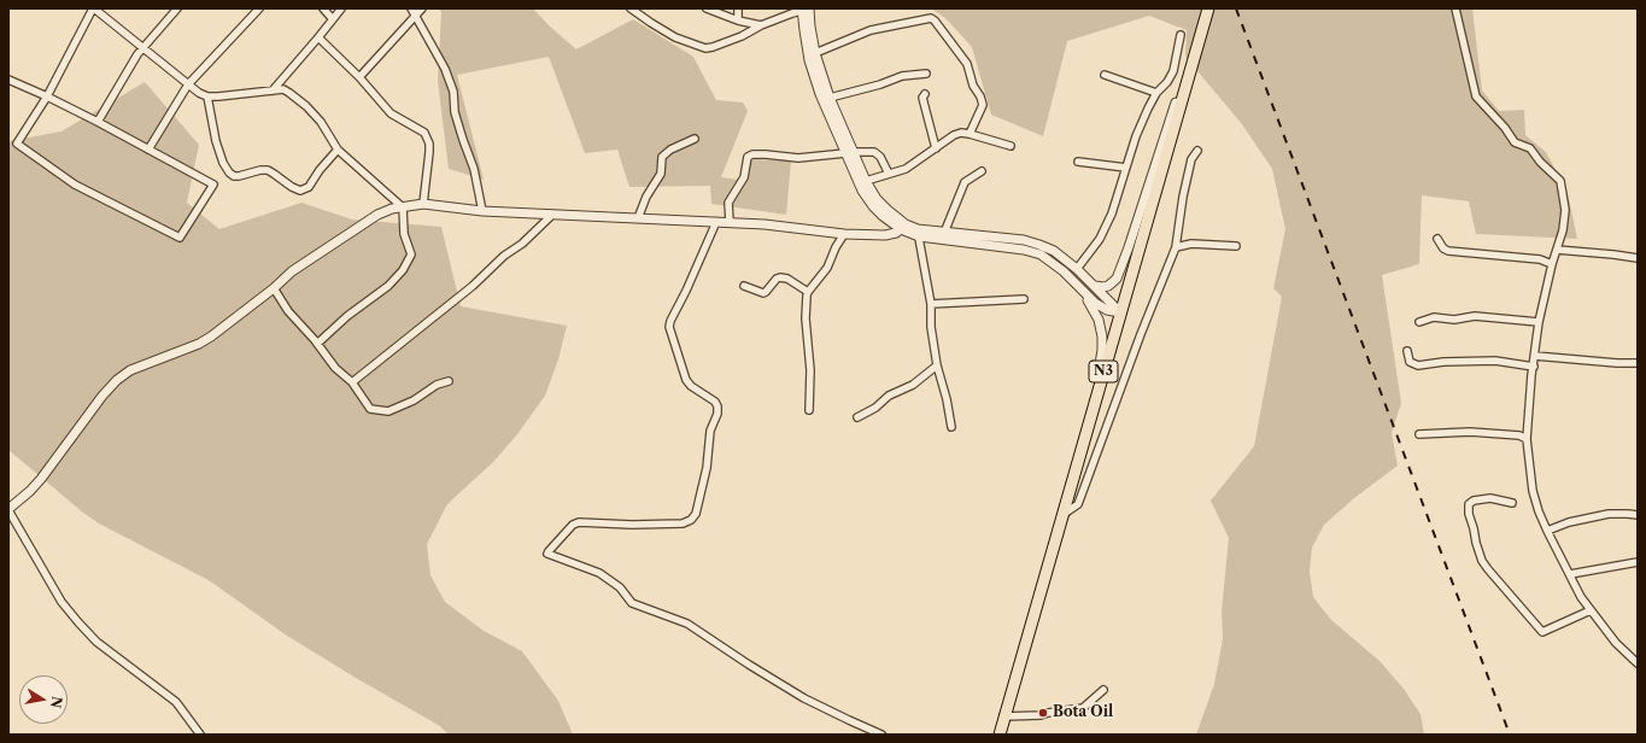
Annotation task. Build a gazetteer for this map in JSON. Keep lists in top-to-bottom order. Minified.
{"streets":{"highway":["N3"]},"places":["Bota Oil"],"north":"right"}
